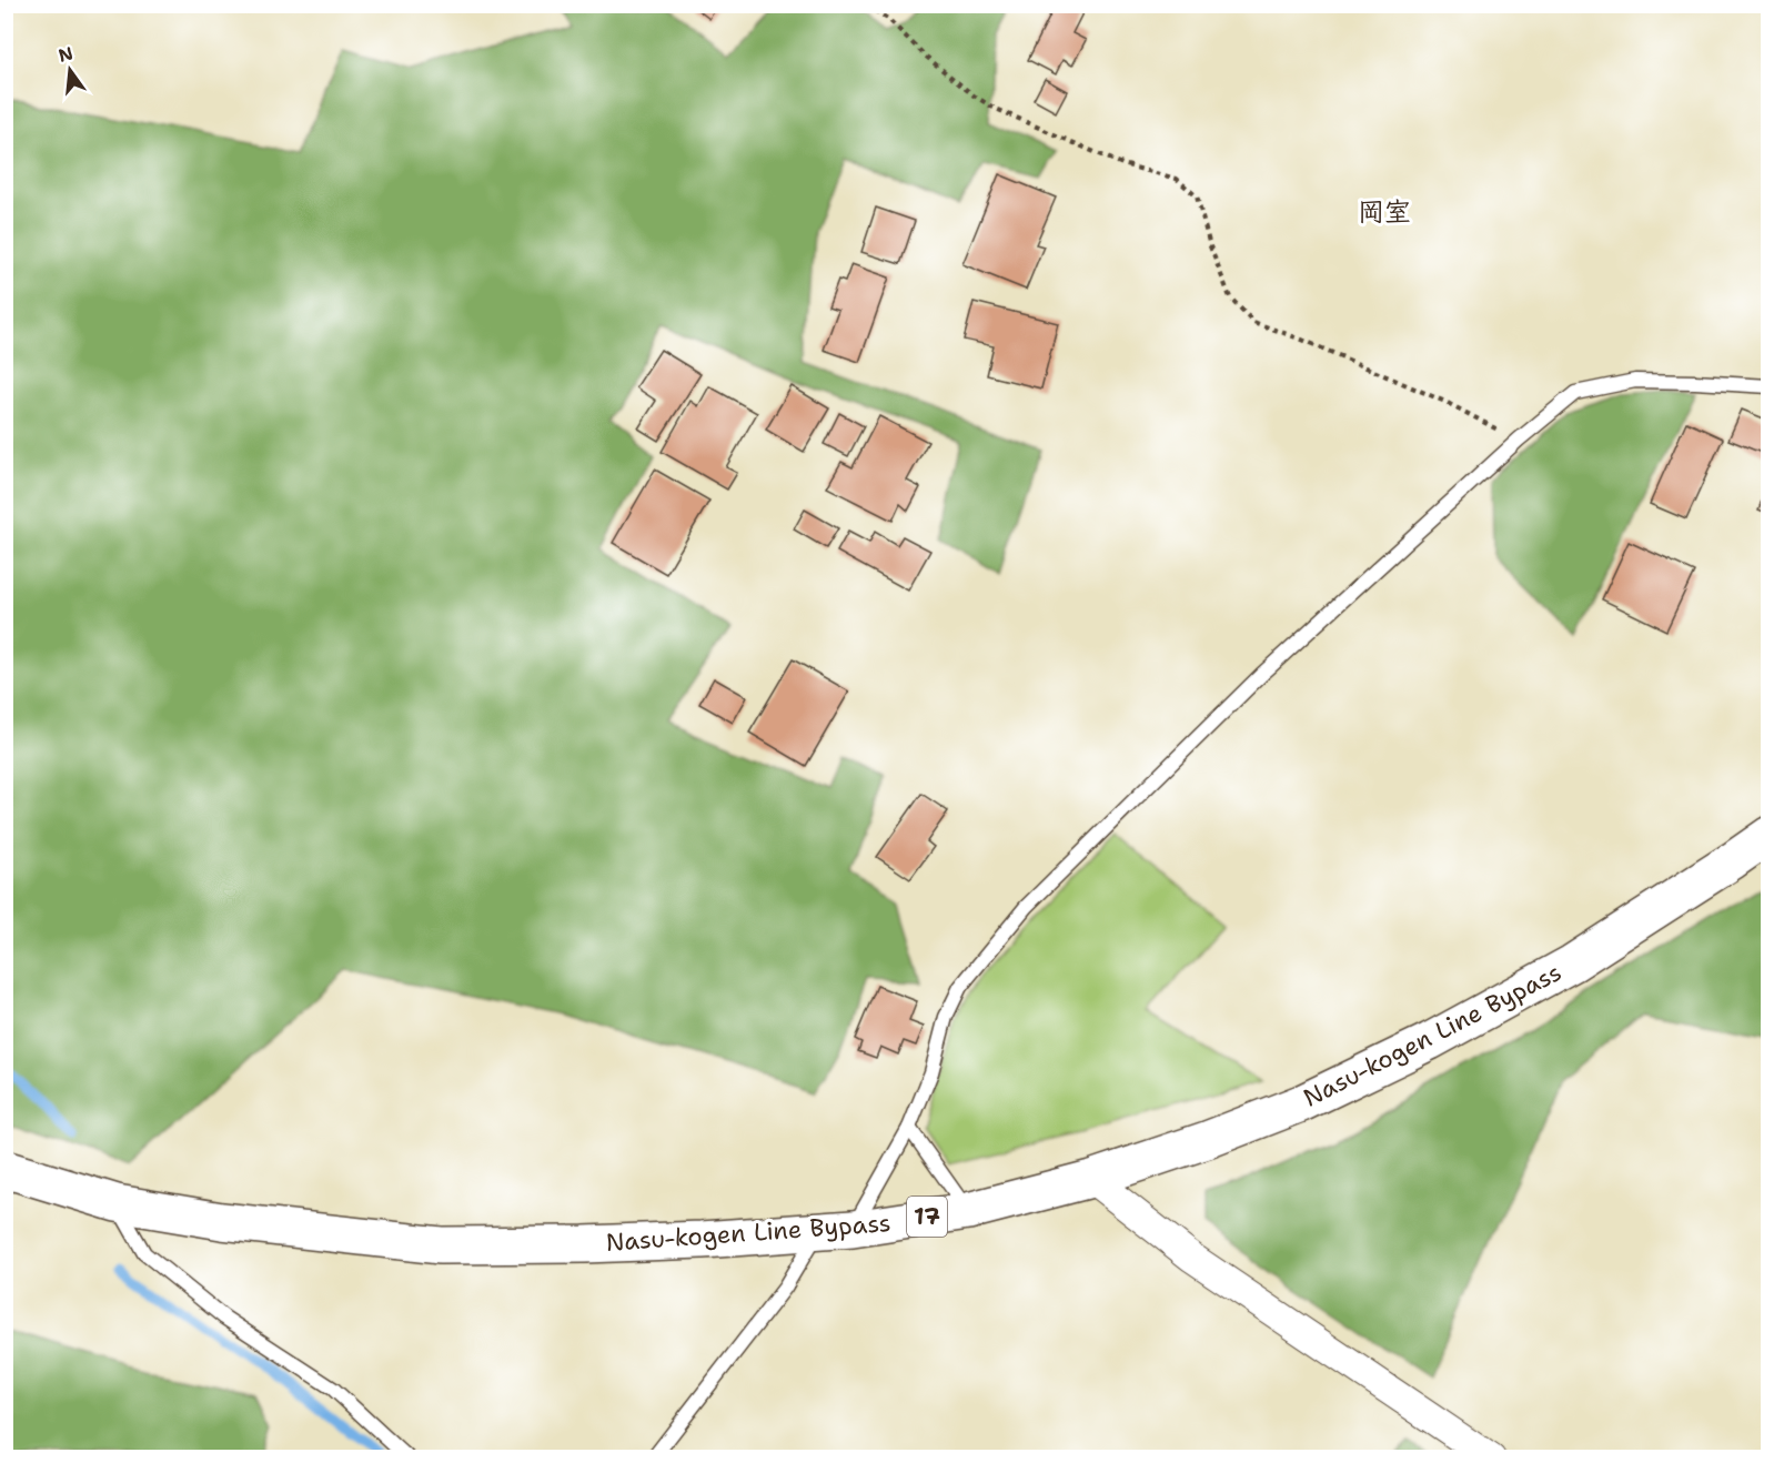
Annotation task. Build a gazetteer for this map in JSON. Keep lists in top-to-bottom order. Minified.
{"streets":{"main road":["Nasu-kogen Line Bypass","17"]},"districts":["岡室"],"north":"top"}
